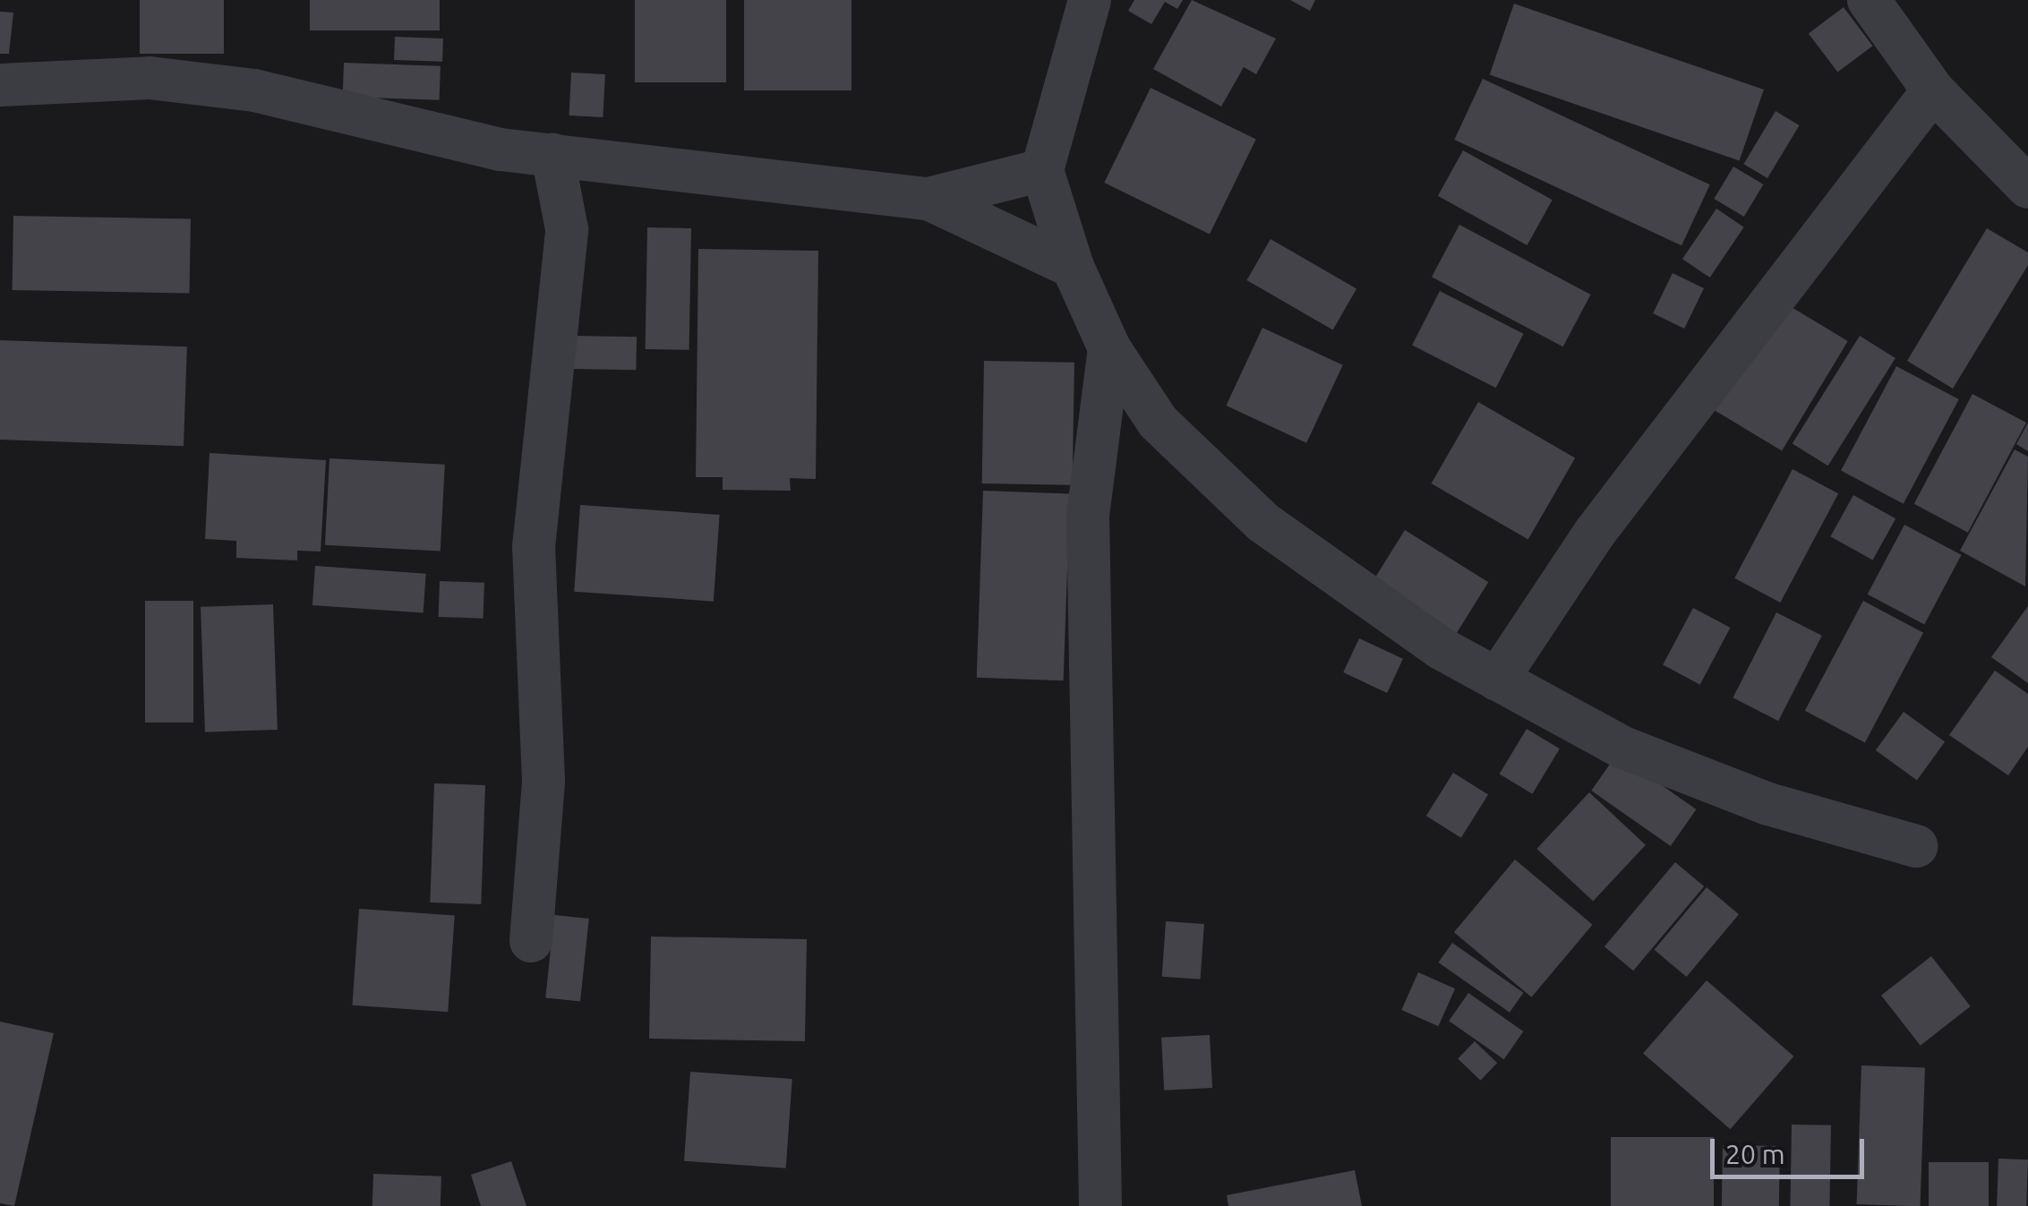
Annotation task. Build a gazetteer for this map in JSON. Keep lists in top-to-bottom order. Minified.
{"scale_bar":"20 m"}
